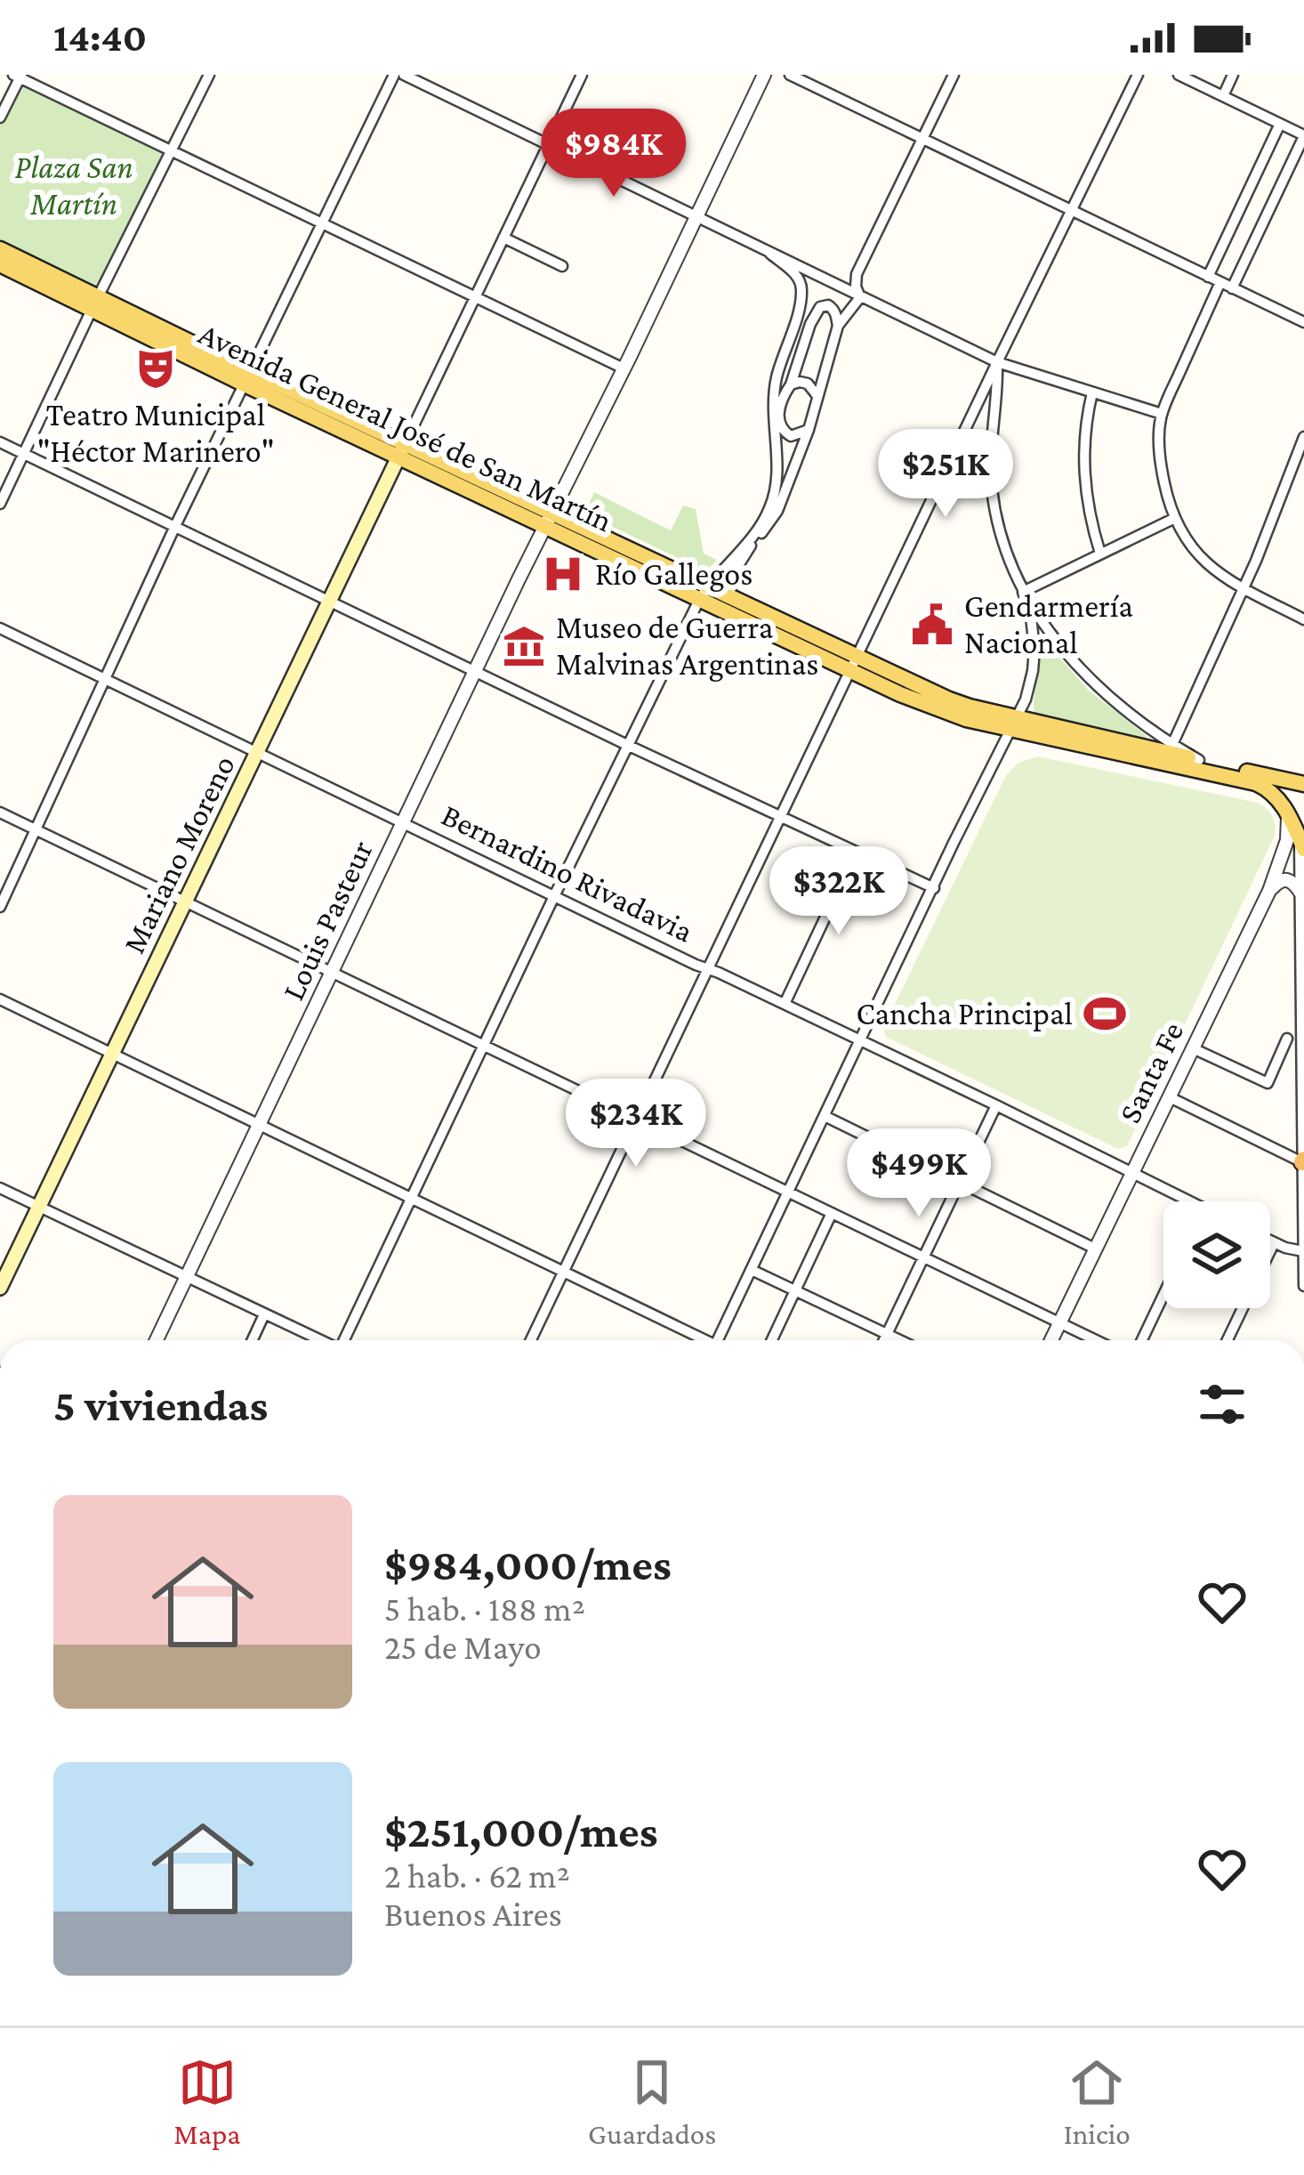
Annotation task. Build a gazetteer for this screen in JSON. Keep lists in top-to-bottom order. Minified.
{"streets":{"main road":["Avenida General José de San Martín","Mariano Moreno"],"street":["Bernardino Rivadavia","Louis Pasteur","Santa Fe"]},"crossings":[["Avenida General José de San Martín","Mariano Moreno"],["Avenida General José de San Martín","Louis Pasteur"],["Avenida General José de San Martín","Santa Fe"],["Mariano Moreno","Bernardino Rivadavia"],["Bernardino Rivadavia","Louis Pasteur"],["Bernardino Rivadavia","Santa Fe"]],"parks":["Plaza San Martín"],"places":{"theatre":["Teatro Municipal \"Héctor Marinero\""],"hospital":["Río Gallegos"],"public building":["Gendarmería Nacional"],"museum":["Museo de Guerra Malvinas Argentinas"],"sports":["Cancha Principal"]},"page":{"status":"14:40","price":["$984K","$251K","$322K","$234K","$499K"],"heading":"5 viviendas","list":[{"name":"$984,000/mes","note":"5 hab. · 188 m² · 25 de Mayo"},{"name":"$251,000/mes","note":"2 hab. · 62 m² · Buenos Aires"}],"tabs":["Mapa","Guardados","Inicio"]}}
